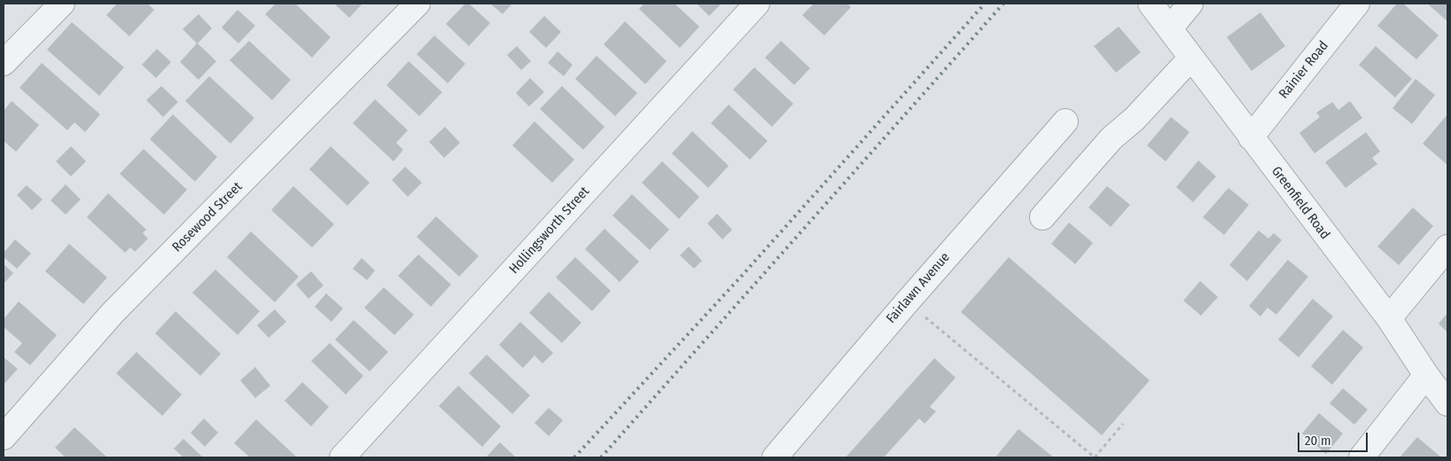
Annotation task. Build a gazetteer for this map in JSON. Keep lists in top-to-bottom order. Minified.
{"streets":{"street":["Rainier Road","Greenfield Road","Rosewood Street","Hollingsworth Street","Fairlawn Avenue"]},"crossings":[["Rainier Road","Greenfield Road"]],"scale_bar":"20 m"}
